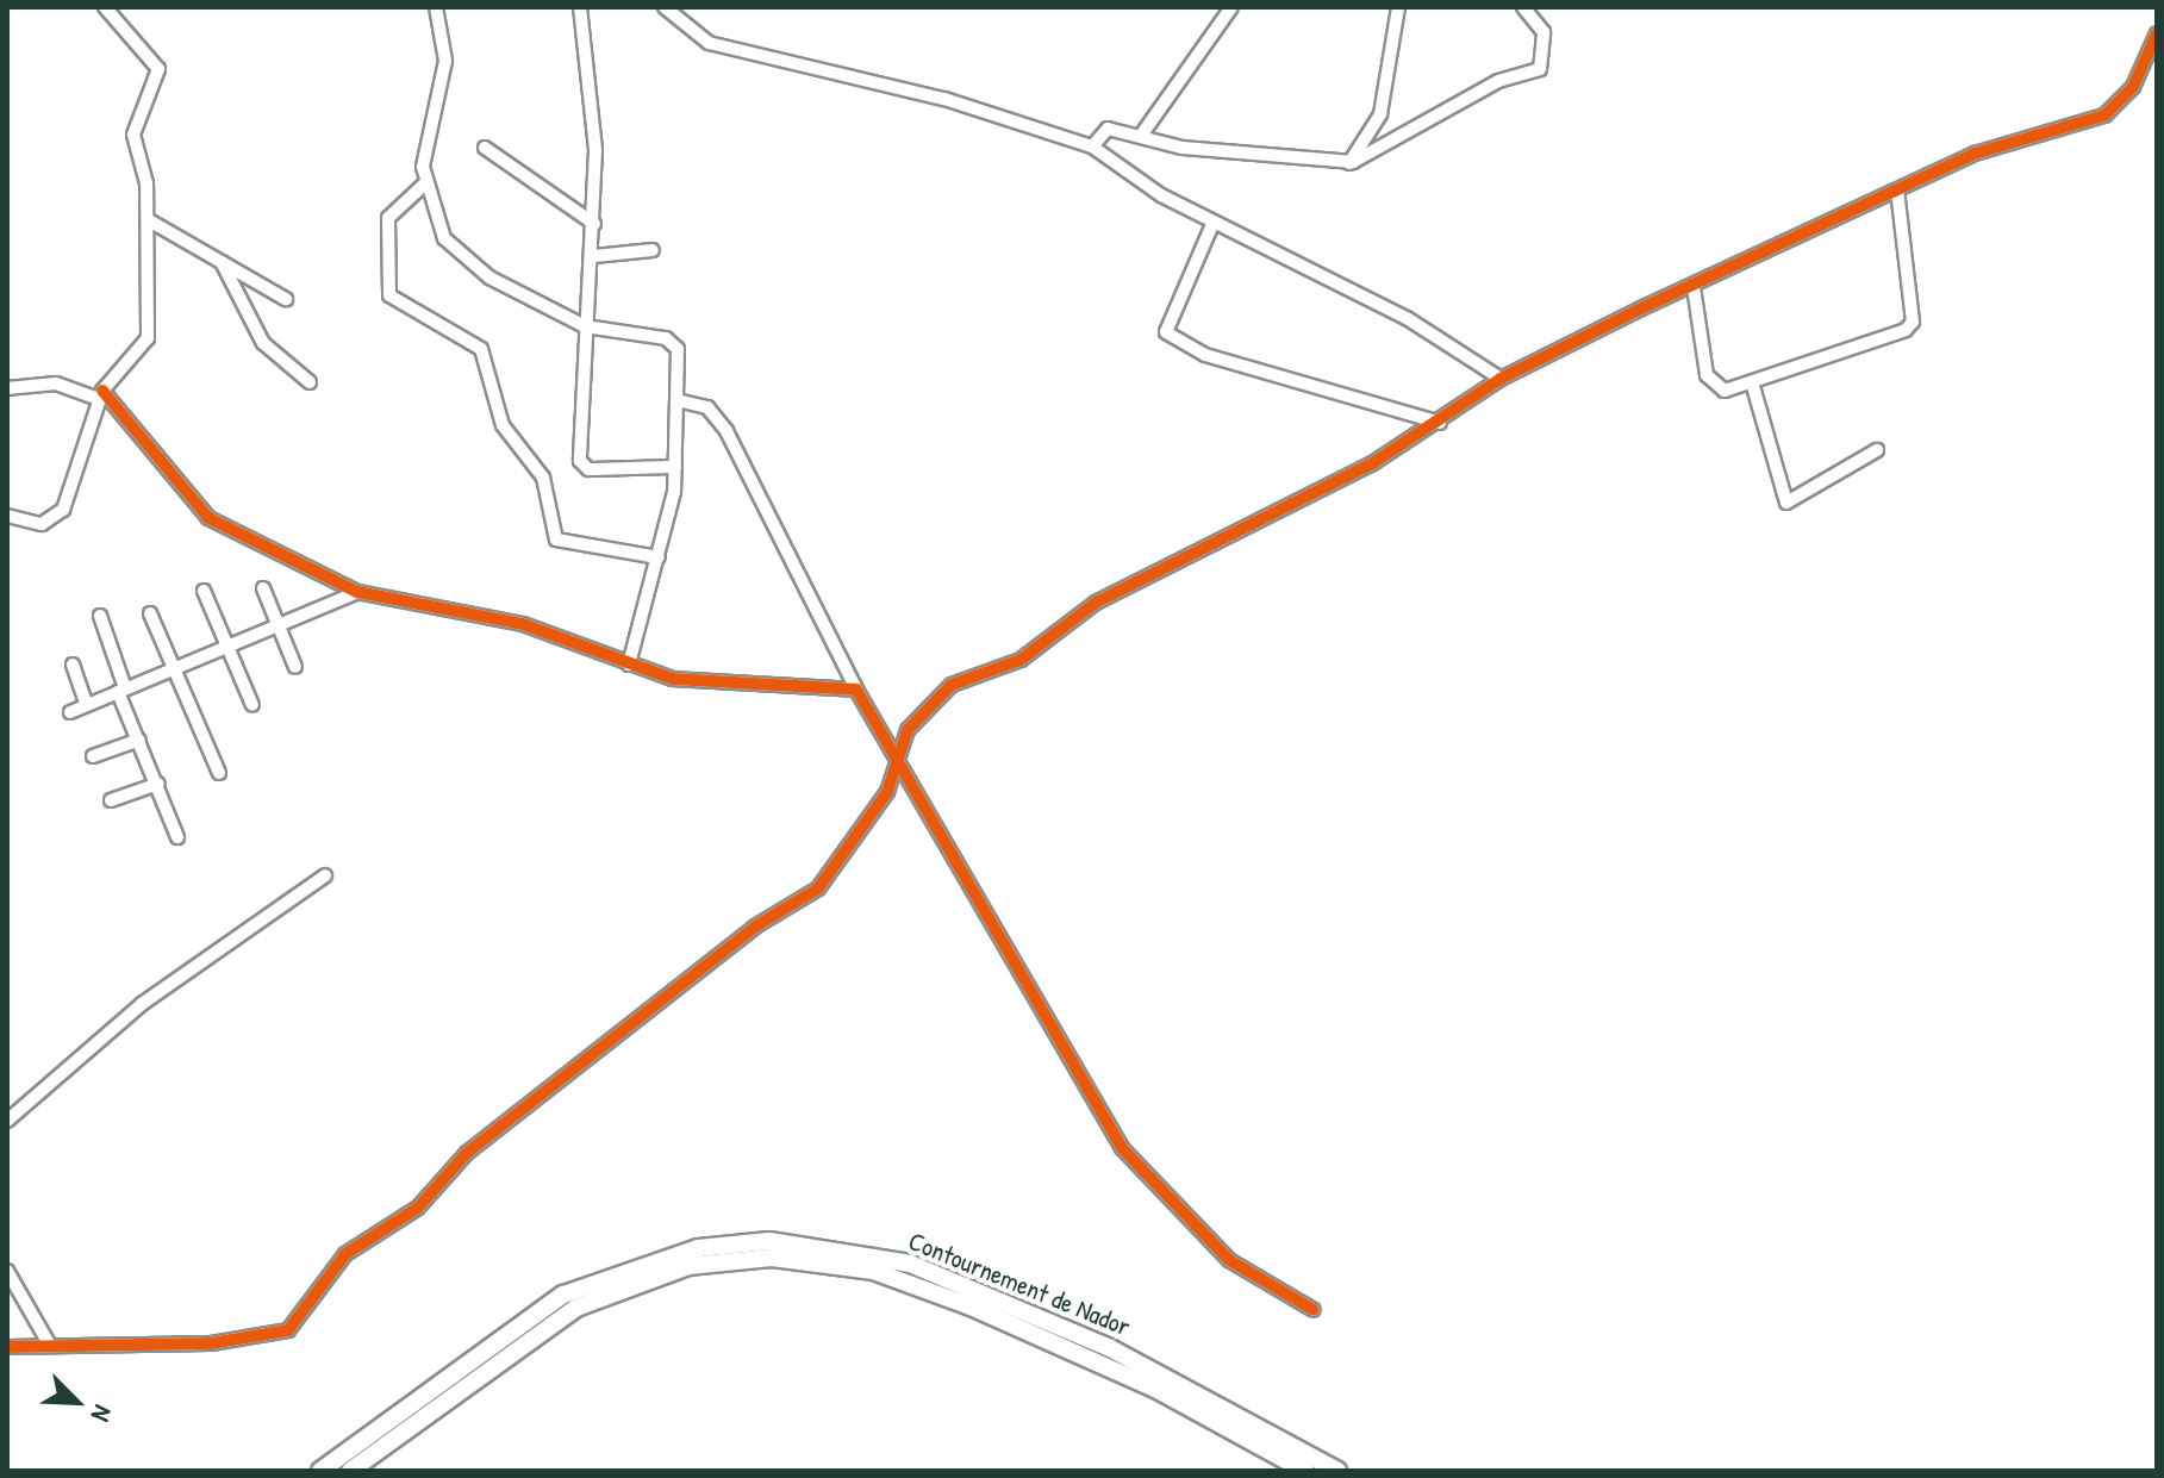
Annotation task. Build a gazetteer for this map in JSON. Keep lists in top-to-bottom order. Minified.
{"streets":{"highway":["Contournement de Nador"]},"north":"bottom right"}
